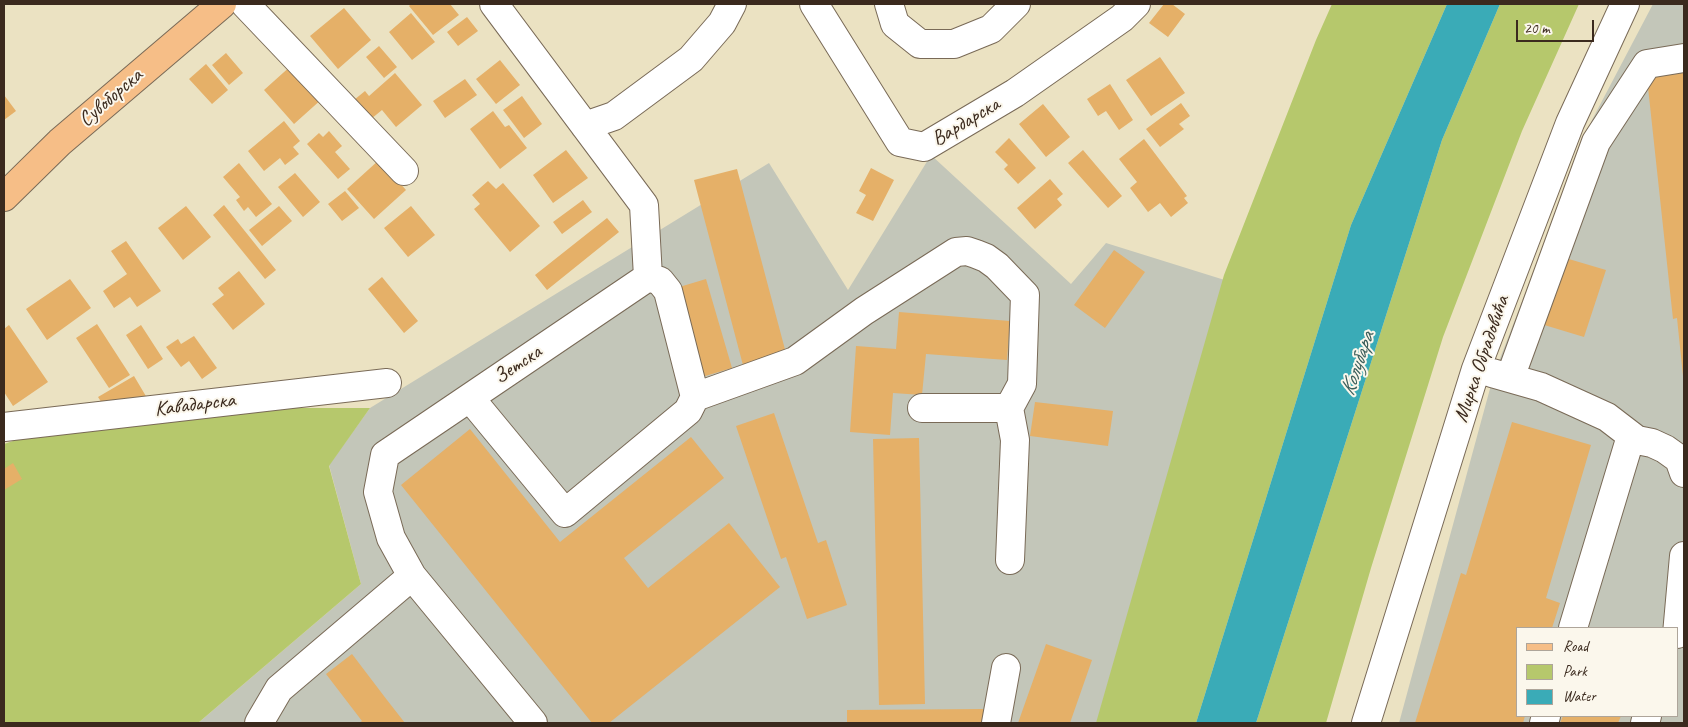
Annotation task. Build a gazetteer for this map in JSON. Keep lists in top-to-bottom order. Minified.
{"streets":{"main road":["Сувоборска"],"street":["Вардарска","Мирка Обрадовића","Зетска","Кавадарска"]},"water":["Колубара"],"legend":["Road","Park","Water"],"scale_bar":"20 m"}
